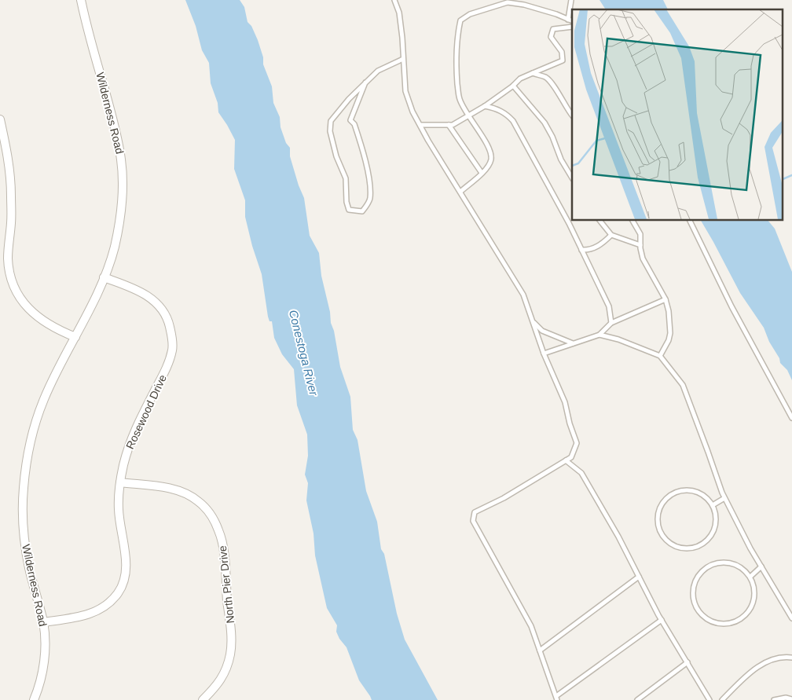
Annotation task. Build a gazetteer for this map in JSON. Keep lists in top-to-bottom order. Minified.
{"streets":{"street":["Wilderness Road","Rosewood Drive","North Pier Drive"]},"crossings":[["Wilderness Road","Rosewood Drive"],["Rosewood Drive","North Pier Drive"]],"water":["Conestoga River"]}
